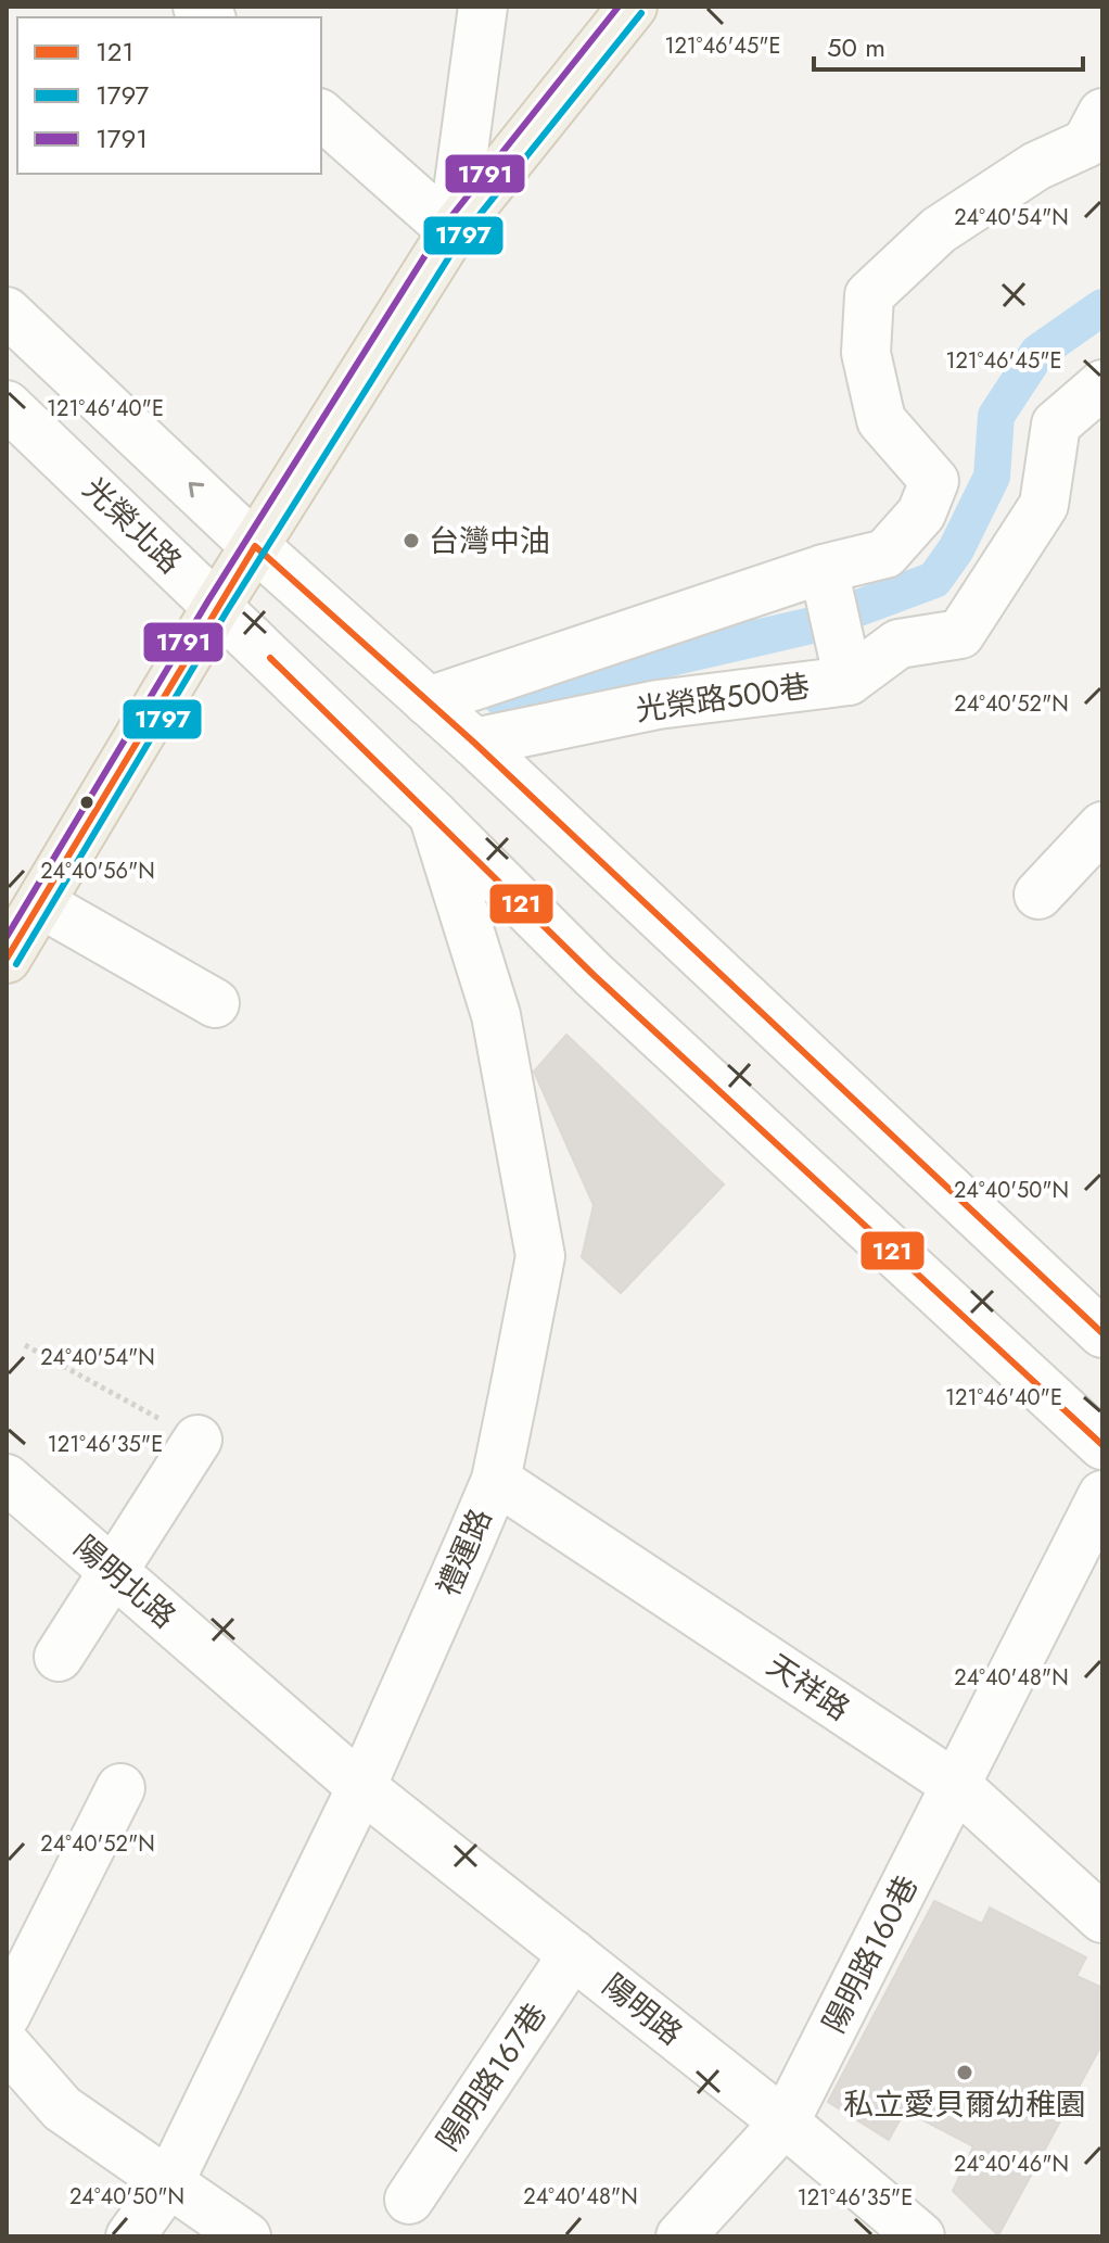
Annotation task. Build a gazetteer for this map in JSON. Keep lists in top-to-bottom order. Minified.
{"streets":{"street":["光榮北路","光榮路500巷","禮運路","陽明北路","天祥路","陽明路160巷","陽明路","陽明路167巷"]},"crossings":[["光榮北路","禮運路"],["禮運路","陽明北路"],["禮運路","天祥路"],["禮運路","陽明路"],["陽明北路","陽明路"],["天祥路","陽明路160巷"],["陽明路160巷","陽明路"],["陽明路","陽明路167巷"]],"places":["台灣中油","私立愛貝爾幼稚園"],"lines":["transit line 1791","transit line 1797","transit line 121"],"legend":["121","1797","1791"],"scale_bar":"50 m","coordinates":["121°46'45\"E","24°40'54\"N","121°46'40\"E","24°40'52\"N","24°40'56\"N","24°40'50\"N","121°46'35\"E","24°40'48\"N","24°40'46\"N"]}
